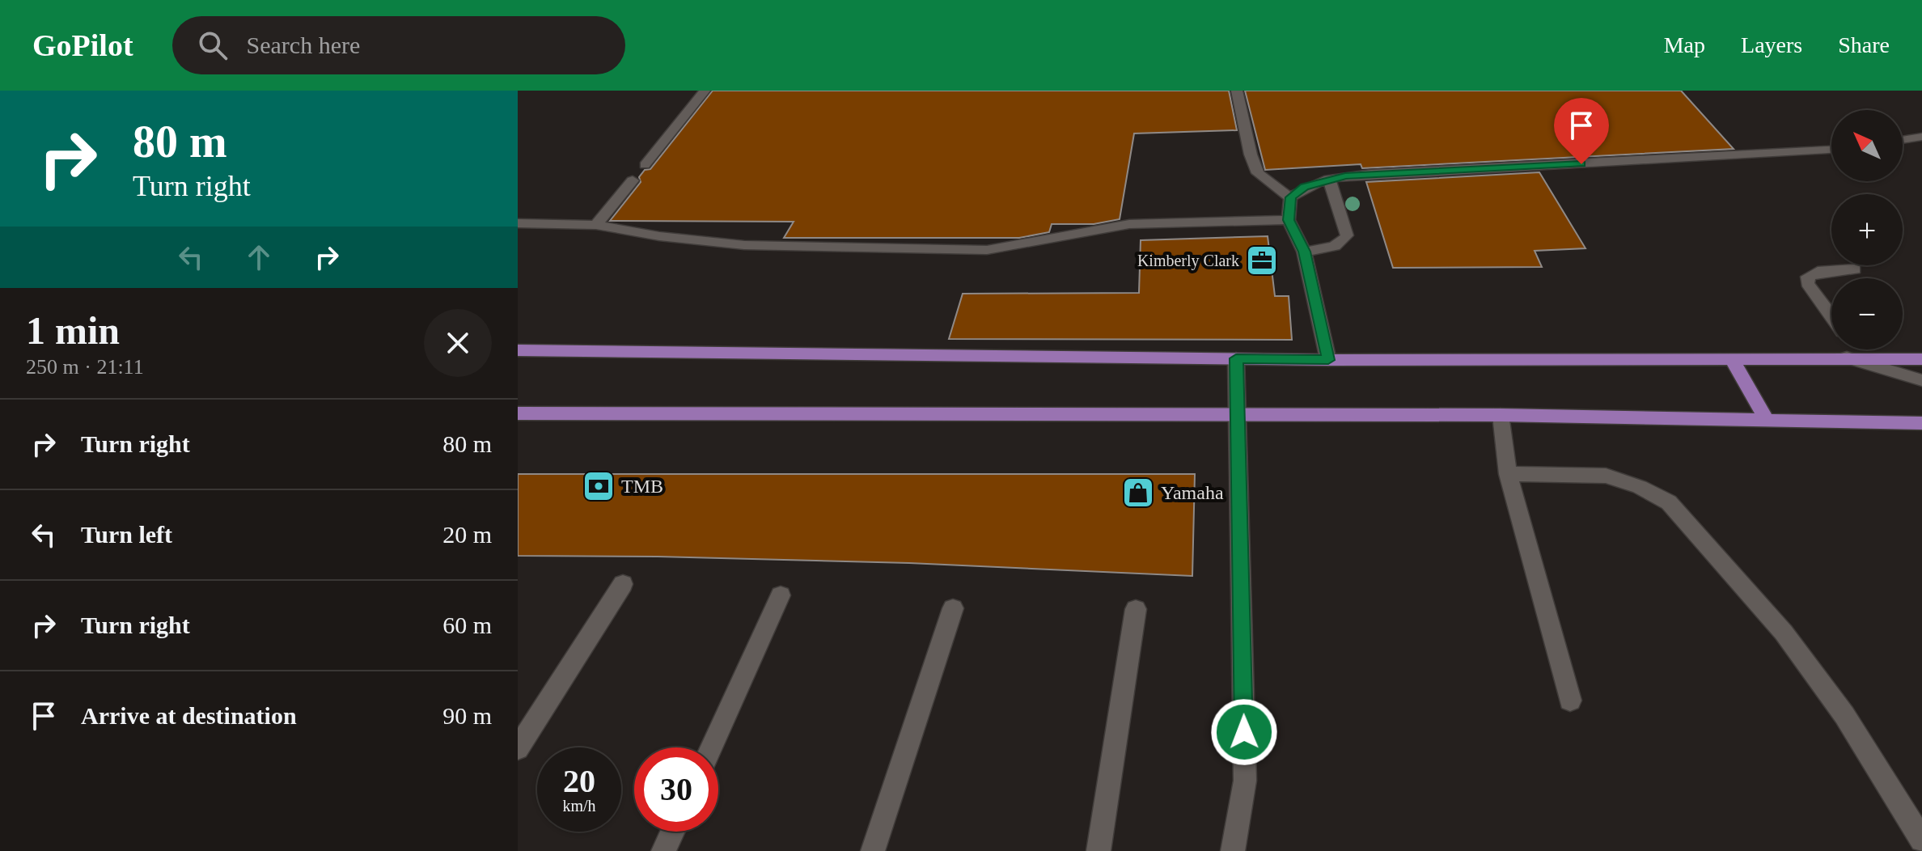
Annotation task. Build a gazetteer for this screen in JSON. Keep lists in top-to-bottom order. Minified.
{"places":{"office":["Kimberly Clark"],"bank":["TMB"],"shop":["Yamaha"]},"north":"top left","page":{"header":"GoPilot","search":"Search here","nav":["Map","Layers","Share"],"turn":["80 m","Turn right"],"map_buttons":["+","−"],"heading":["1 min","250 m · 21:11"],"list":[{"name":"Turn right","value":"80 m"},{"name":"Turn left","value":"20 m"},{"name":"Turn right","value":"60 m"},{"name":"Arrive at destination","value":"90 m"}],"speed":"20 km/h","limit":"30"}}
